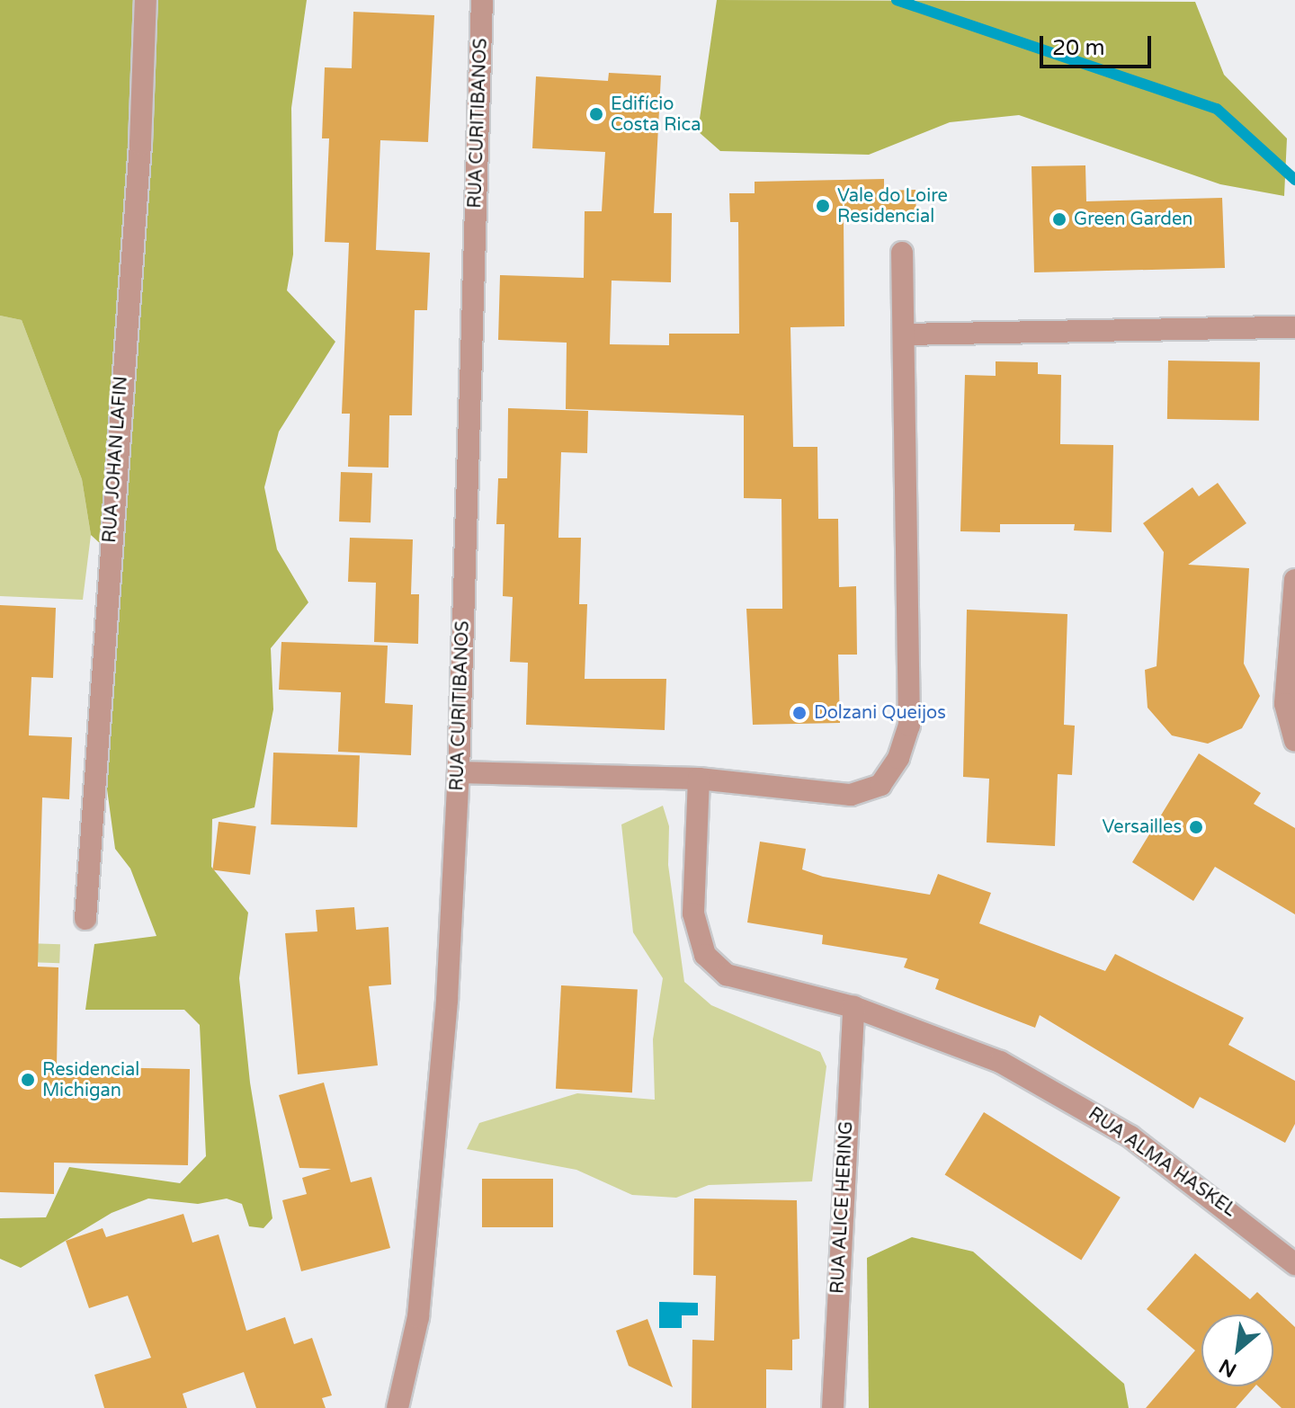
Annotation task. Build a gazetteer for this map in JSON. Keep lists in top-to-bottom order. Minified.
{"streets":{"street":["RUA CURITIBANOS","RUA JOHAN LAFIN","RUA ALMA HASKEL","RUA ALICE HERING"]},"crossings":[["RUA ALMA HASKEL","RUA ALICE HERING"]],"places":["Edifício Costa Rica","Vale do Loire Residencial","Green Garden","Dolzani Queijos","Versailles","Residencial Michigan"],"scale_bar":"20 m","north":"bottom left"}
